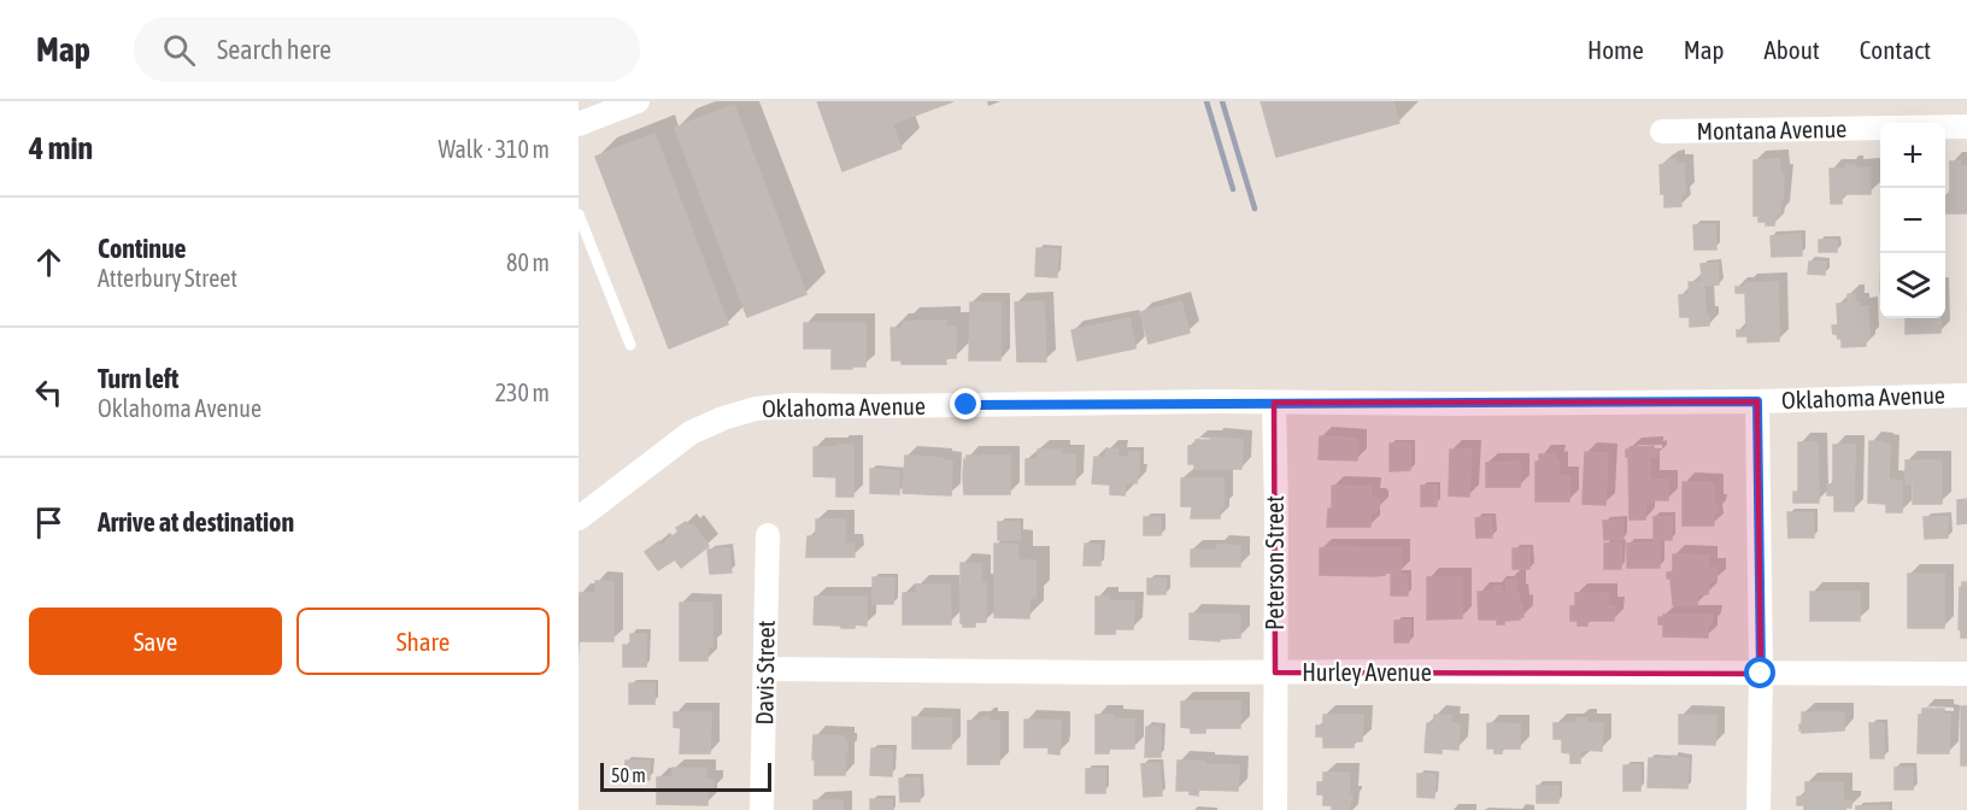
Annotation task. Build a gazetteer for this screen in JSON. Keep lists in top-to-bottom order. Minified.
{"streets":{"street":["Montana Avenue","Oklahoma Avenue","Peterson Street","Davis Street","Hurley Avenue"]},"crossings":[["Oklahoma Avenue","Peterson Street"],["Peterson Street","Hurley Avenue"],["Davis Street","Hurley Avenue"]],"scale_bar":"50 m","page":{"header":"Map","search":"Search here","nav":["Home","Map","About","Contact"],"heading":["4 min","Walk · 310 m"],"map_buttons":["+","−"],"list":[["Continue","Atterbury Street","80 m"],["Turn left","Oklahoma Avenue","230 m"],"Arrive at destination"],"buttons":["Save","Share"],"scale":"50 m"}}
